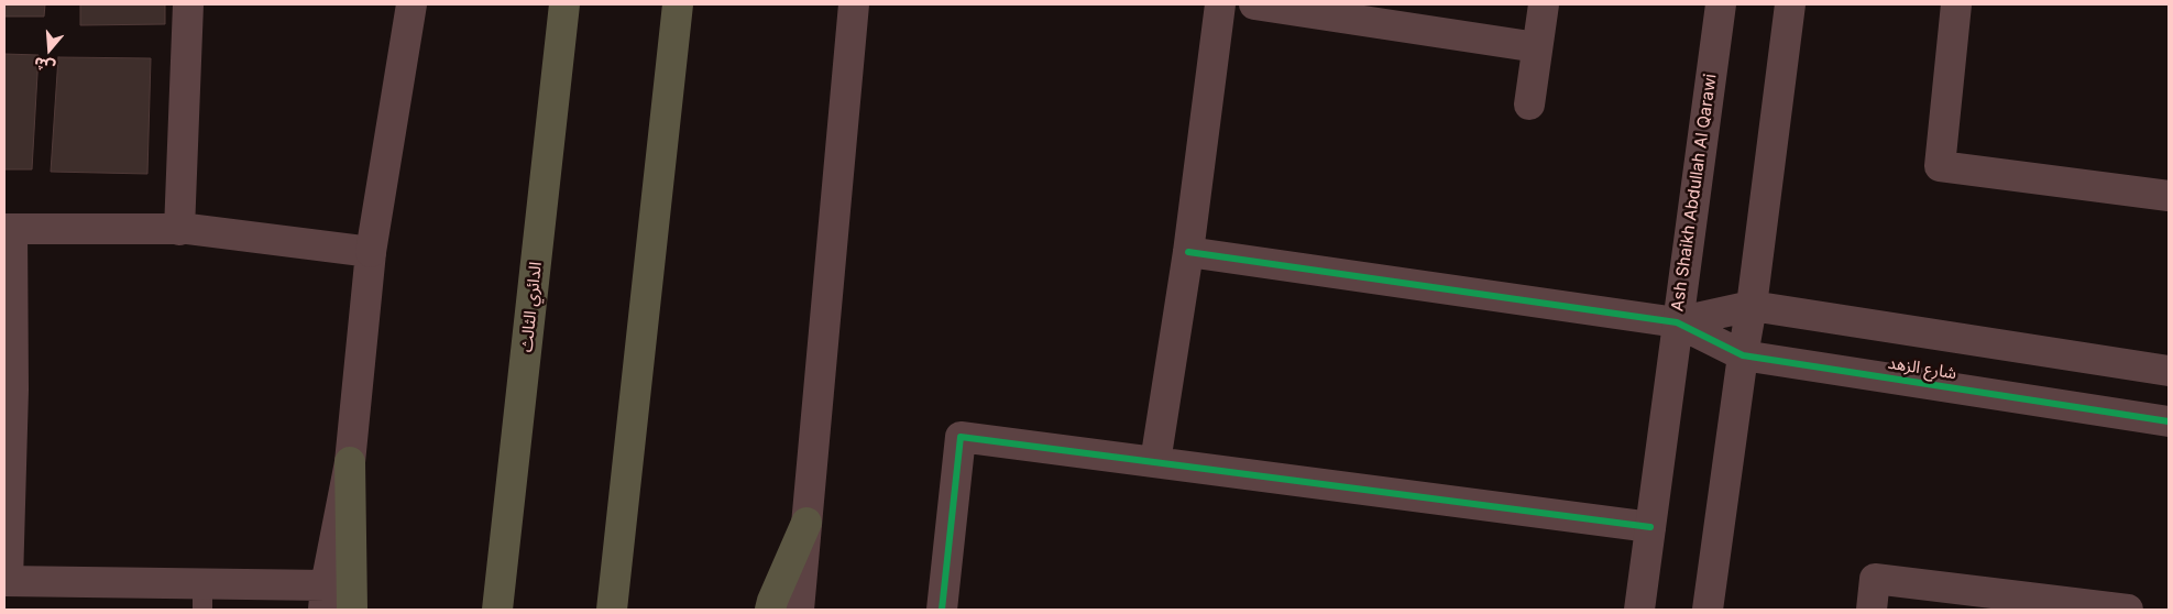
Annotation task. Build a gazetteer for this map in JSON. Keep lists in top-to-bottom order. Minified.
{"streets":{"highway":["الدائري الثالث"],"street":["Ash Shaikh Abdullah Al Qarawi","شارع الزهد"]},"crossings":[["Ash Shaikh Abdullah Al Qarawi","شارع الزهد"]],"north":"bottom"}
